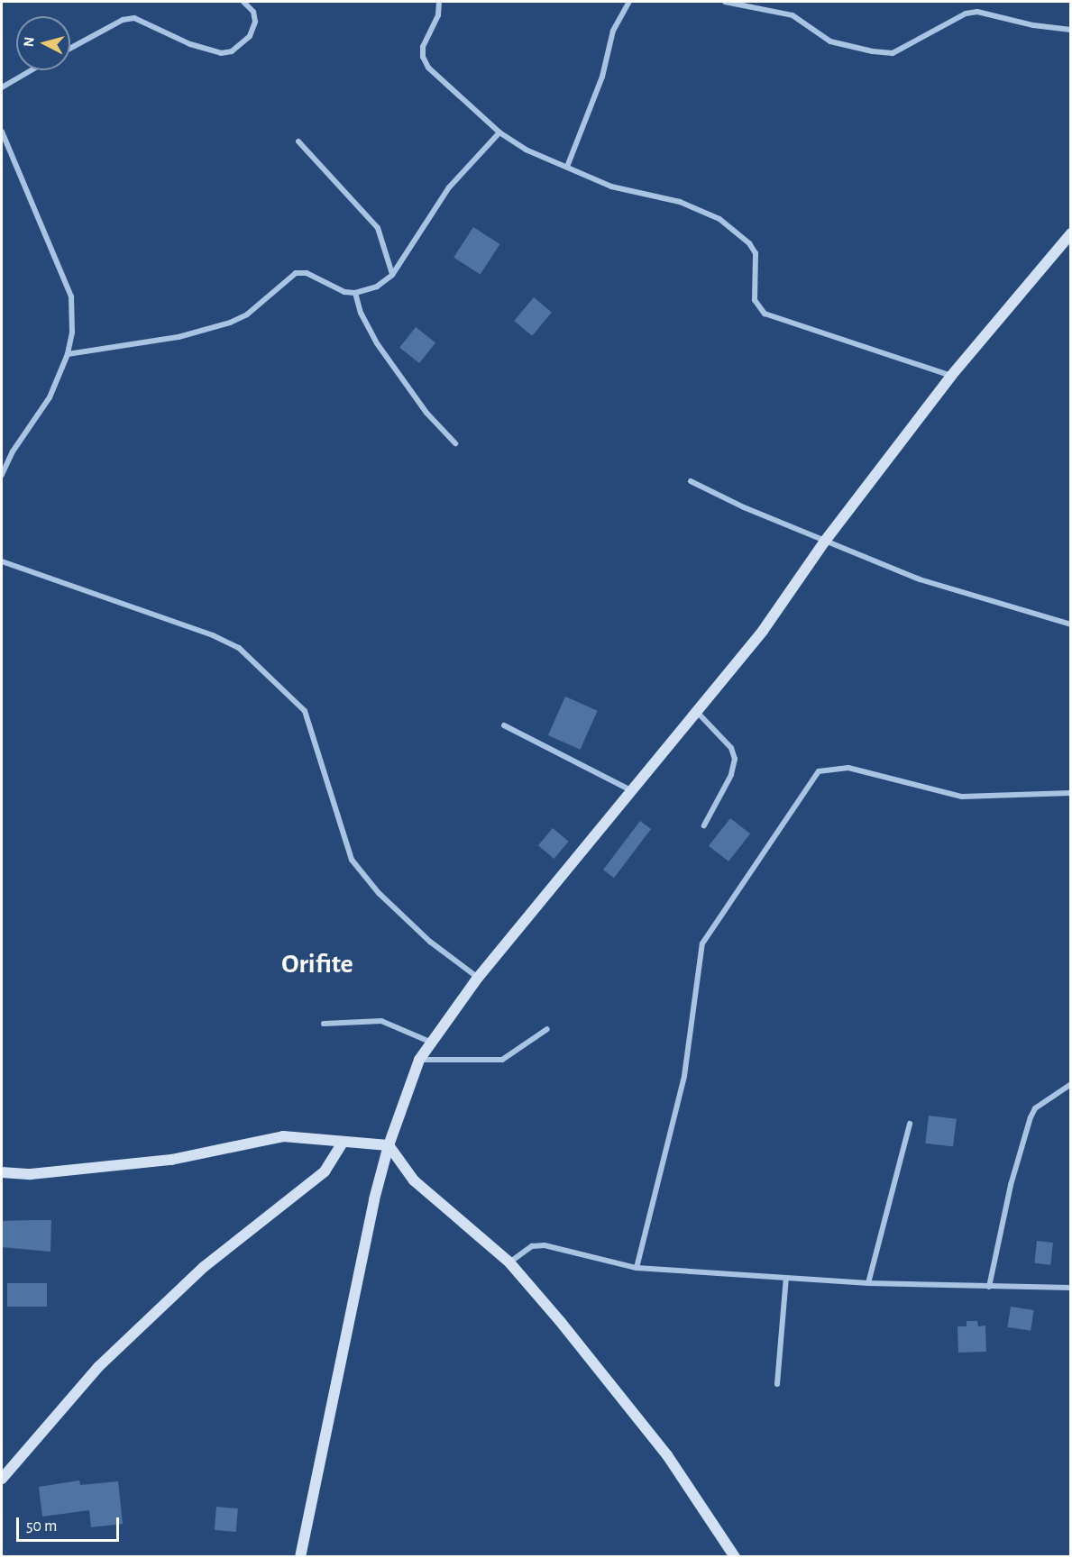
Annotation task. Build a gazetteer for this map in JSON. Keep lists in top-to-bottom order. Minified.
{"districts":["Orifite"],"scale_bar":"50 m","north":"left"}
